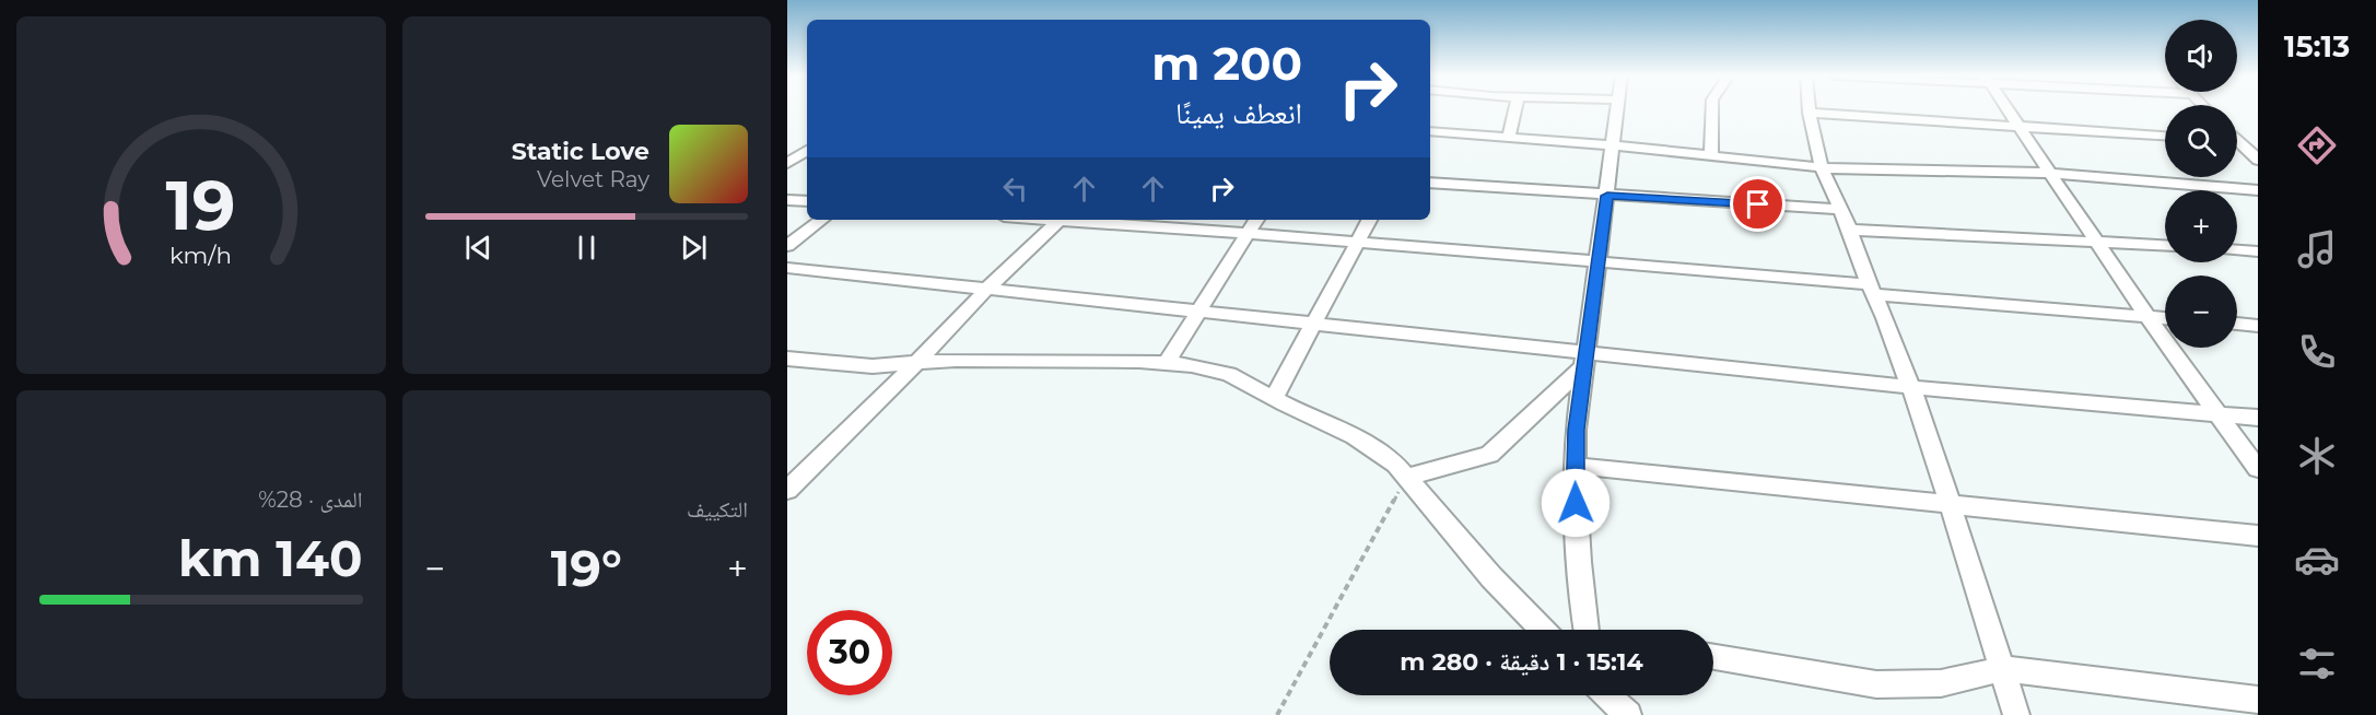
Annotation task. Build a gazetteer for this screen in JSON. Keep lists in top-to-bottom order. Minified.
{"page":{"tabs":"15:13","map_buttons":["+","−"],"turn":["200 m","انعطف يمينًا"],"song":["Static Love","Velvet Ray"],"tile":["التكييف",["المدى · 28%","140 km"]],"heat":["−","19°","+"],"limit":"30","trip":"15:14 · 1 دقيقة · 280 m","gauge":["19","km/h"]}}
